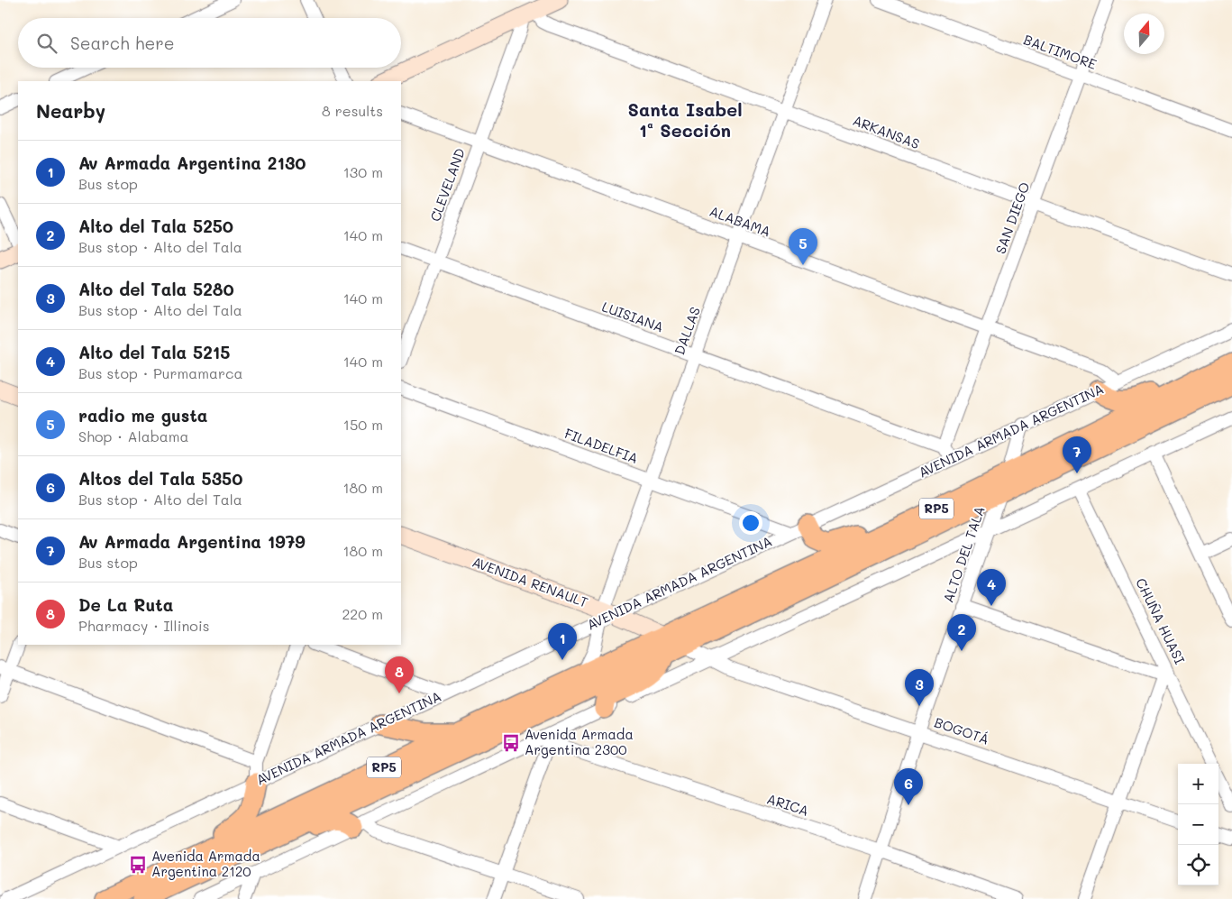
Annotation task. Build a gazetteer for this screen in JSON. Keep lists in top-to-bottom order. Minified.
{"streets":{"main road":["RP5"],"street":["BALTIMORE","ARKANSAS","CLEVELAND","SAN DIEGO","ALABAMA","LUISIANA","DALLAS","AVENIDA ARMADA ARGENTINA","FILADELFIA","ALTO DEL TALA","AVENIDA RENAULT","CHUÑA HUASI","BOGOTÁ","ARICA"]},"crossings":[["BALTIMORE","SAN DIEGO"],["ARKANSAS","CLEVELAND"],["ARKANSAS","SAN DIEGO"],["ARKANSAS","DALLAS"],["CLEVELAND","ALABAMA"],["CLEVELAND","LUISIANA"],["SAN DIEGO","ALABAMA"],["SAN DIEGO","LUISIANA"],["ALABAMA","DALLAS"],["ALABAMA","AVENIDA ARMADA ARGENTINA"],["LUISIANA","DALLAS"],["DALLAS","AVENIDA ARMADA ARGENTINA"],["DALLAS","FILADELFIA"],["DALLAS","RP5"],["DALLAS","AVENIDA RENAULT"],["AVENIDA ARMADA ARGENTINA","FILADELFIA"],["AVENIDA ARMADA ARGENTINA","ALTO DEL TALA"],["AVENIDA ARMADA ARGENTINA","AVENIDA RENAULT"],["RP5","ALTO DEL TALA"],["RP5","AVENIDA RENAULT"],["RP5","BOGOTÁ"],["ALTO DEL TALA","BOGOTÁ"],["ALTO DEL TALA","ARICA"]],"districts":["Santa Isabel 1ª Sección"],"places":{"bus stop":["Avenida Armada Argentina 2300","Avenida Armada Argentina 2120"]},"north":"top","page":{"search":"Search here","heading":["Nearby","8 results"],"list":[{"mark":"1","name":"Av Armada Argentina 2130","note":"Bus stop","value":"130 m"},{"mark":"2","name":"Alto del Tala 5250","note":"Bus stop · Alto del Tala","value":"140 m"},{"mark":"3","name":"Alto del Tala 5280","note":"Bus stop · Alto del Tala","value":"140 m"},{"mark":"4","name":"Alto del Tala 5215","note":"Bus stop · Purmamarca","value":"140 m"},{"mark":"5","name":"radio me gusta","note":"Shop · Alabama","value":"150 m"},{"mark":"6","name":"Altos del Tala 5350","note":"Bus stop · Alto del Tala","value":"180 m"},{"mark":"7","name":"Av Armada Argentina 1979","note":"Bus stop","value":"180 m"},{"mark":"8","name":"De La Ruta","note":"Pharmacy · Illinois","value":"220 m"}],"pins":["5","7","4","2","1","8","3","6"],"map_buttons":["+","−"]}}
